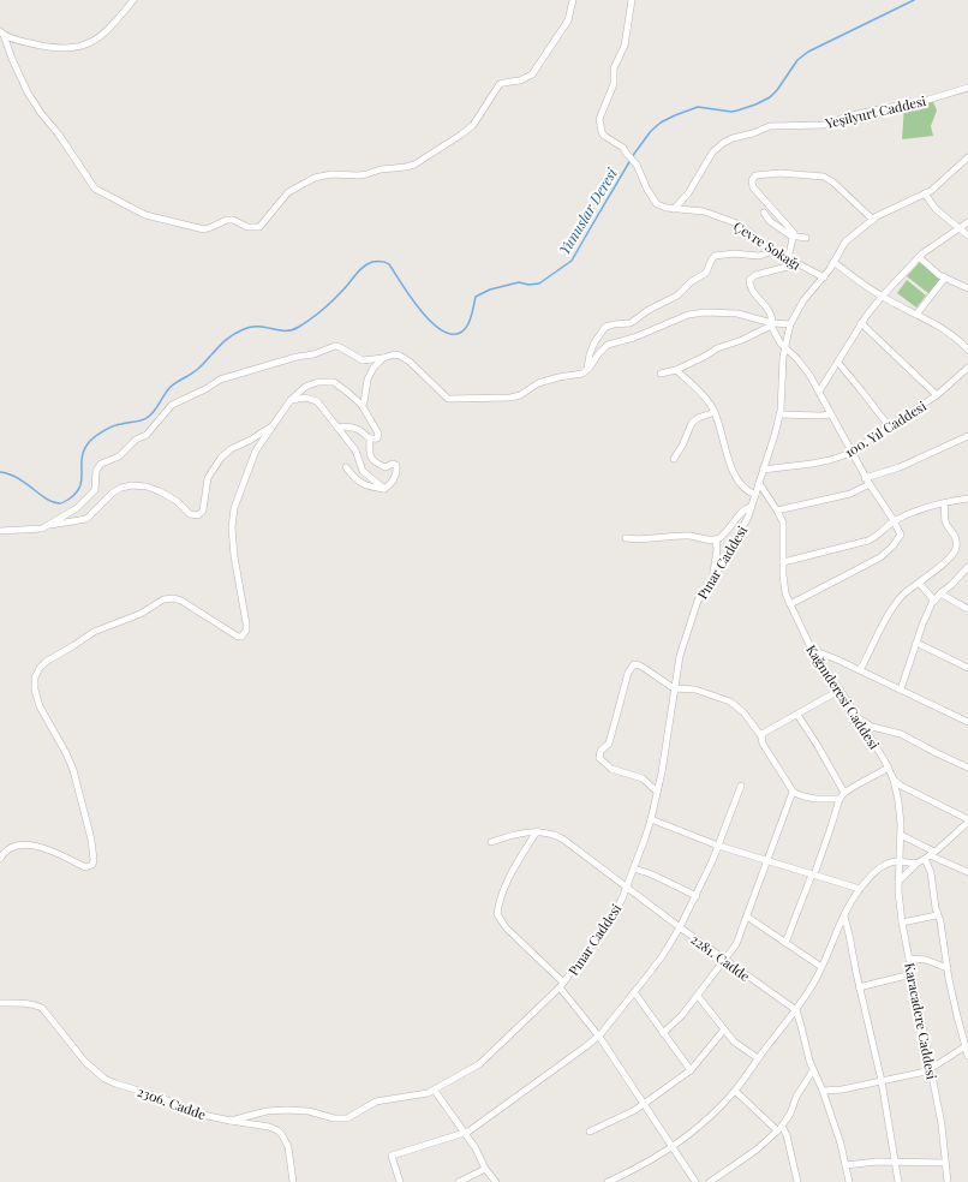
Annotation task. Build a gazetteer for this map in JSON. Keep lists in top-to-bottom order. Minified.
{"streets":{"street":["Yeşilyurt Caddesi","Çevre Sokağı","100. Yıl Caddesi","Pınar Caddesi","Kağnıderesi Caddesi","2281. Cadde","Karacadere Caddesi","2306. Cadde"]},"crossings":[["Yeşilyurt Caddesi","Çevre Sokağı"],["Çevre Sokağı","Pınar Caddesi"],["100. Yıl Caddesi","Pınar Caddesi"],["Pınar Caddesi","Kağnıderesi Caddesi"],["Pınar Caddesi","2281. Cadde"],["Pınar Caddesi","2306. Cadde"],["Kağnıderesi Caddesi","Karacadere Caddesi"]],"water":["Yunuslar Deresi"]}
